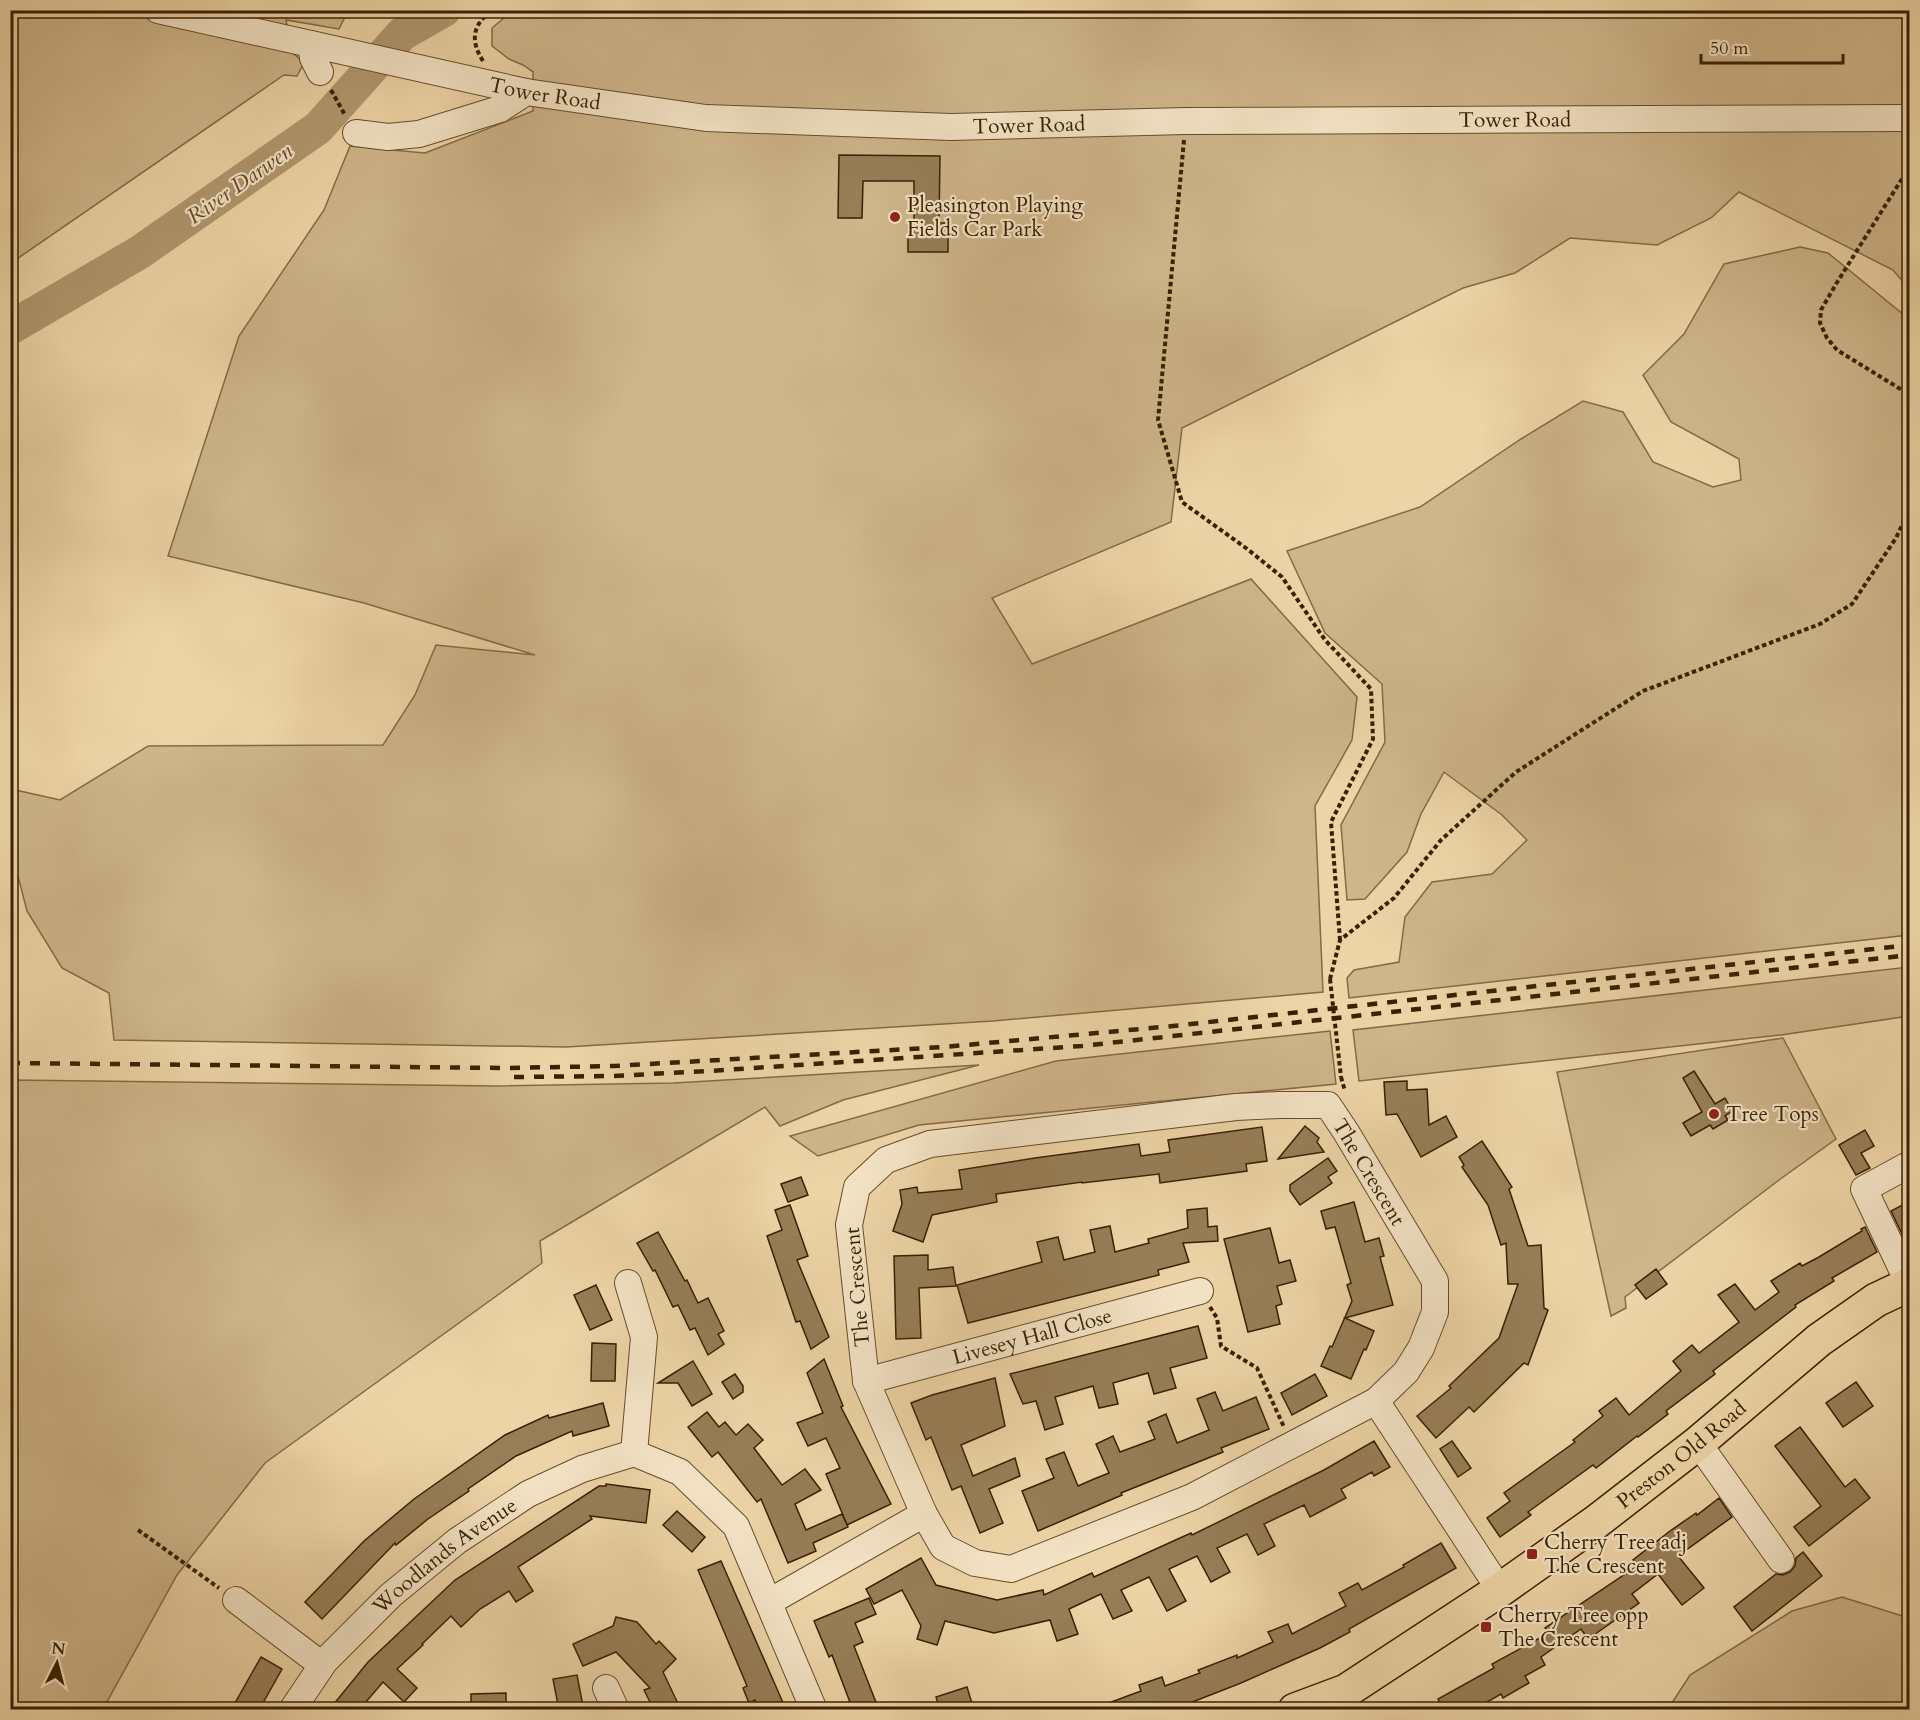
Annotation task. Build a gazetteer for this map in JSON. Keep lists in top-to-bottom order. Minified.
{"streets":{"main road":["Preston Old Road"],"street":["Tower Road","The Crescent","Livesey Hall Close","Woodlands Avenue"]},"crossings":[["The Crescent","Livesey Hall Close"]],"water":["River Darwen"],"places":{"other":["Pleasington Playing Fields Car Park","Tree Tops"],"transit":["Cherry Tree adj The Crescent","Cherry Tree opp The Crescent"]},"scale_bar":"50 m","north":"top"}
